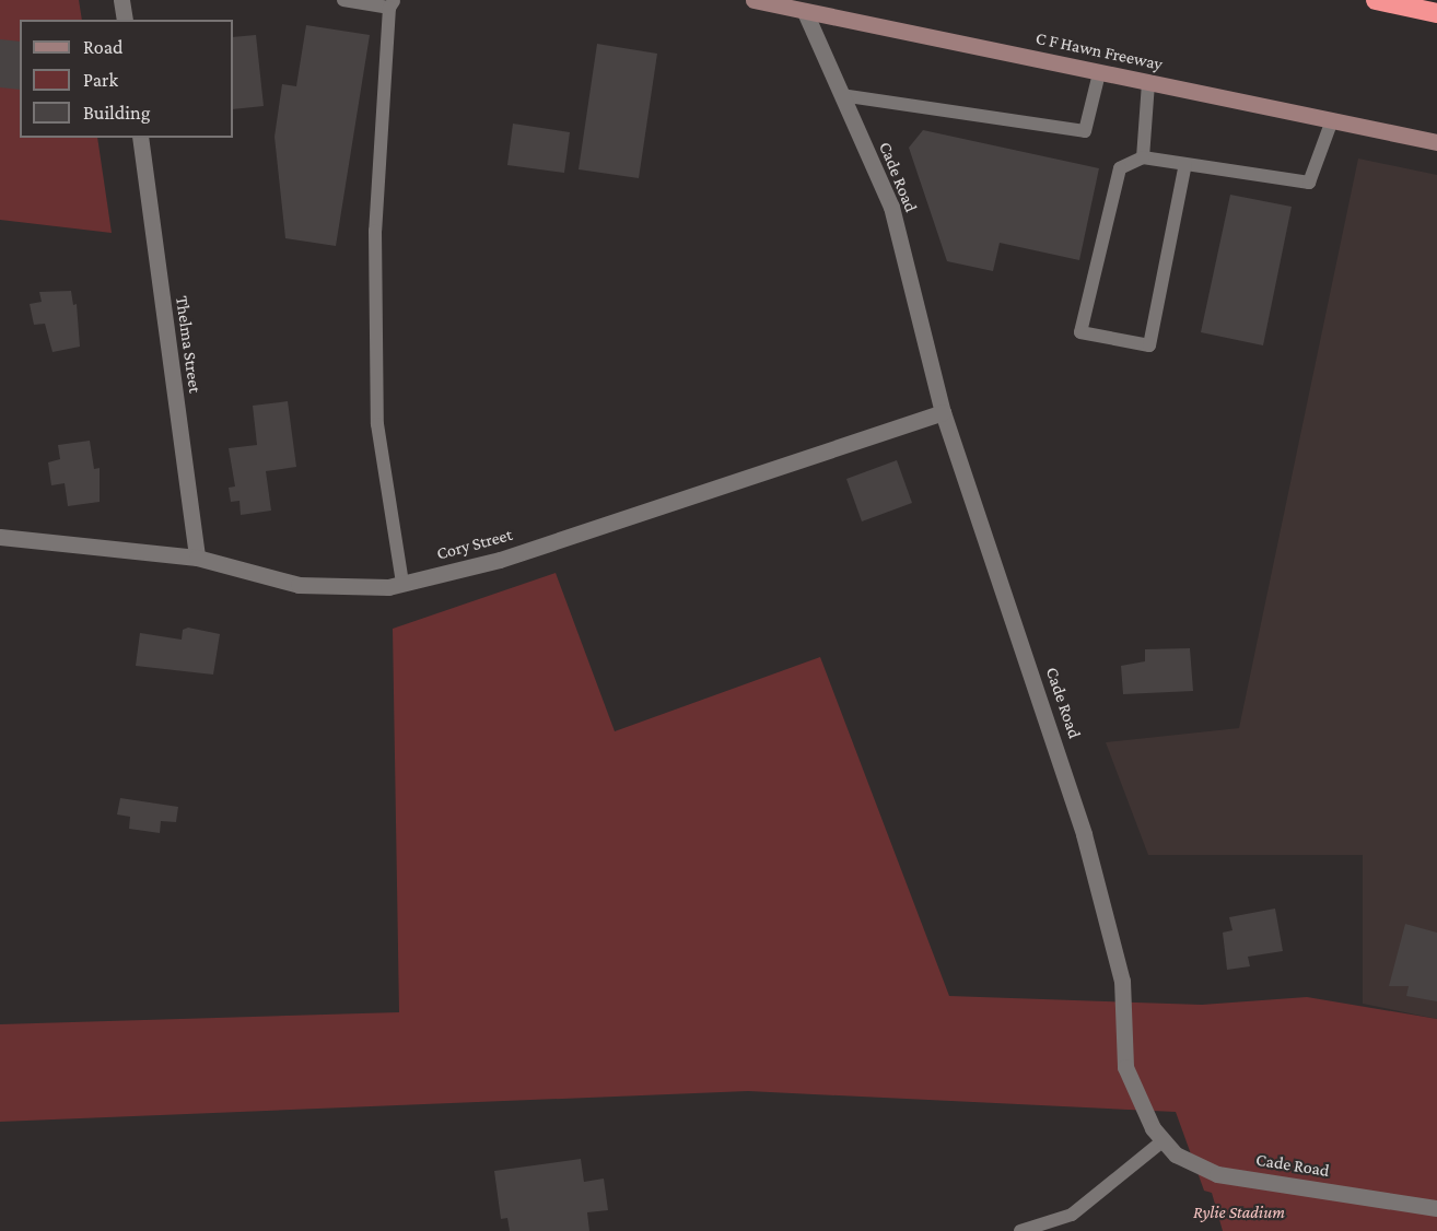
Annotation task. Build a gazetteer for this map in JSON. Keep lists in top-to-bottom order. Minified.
{"streets":{"main road":["C F Hawn Freeway"],"street":["Cade Road","Thelma Street","Cory Street"]},"crossings":[["C F Hawn Freeway","Cade Road"],["Cade Road","Cory Street"],["Thelma Street","Cory Street"]],"parks":["Rylie Stadium"],"legend":["Road","Park","Building"]}
